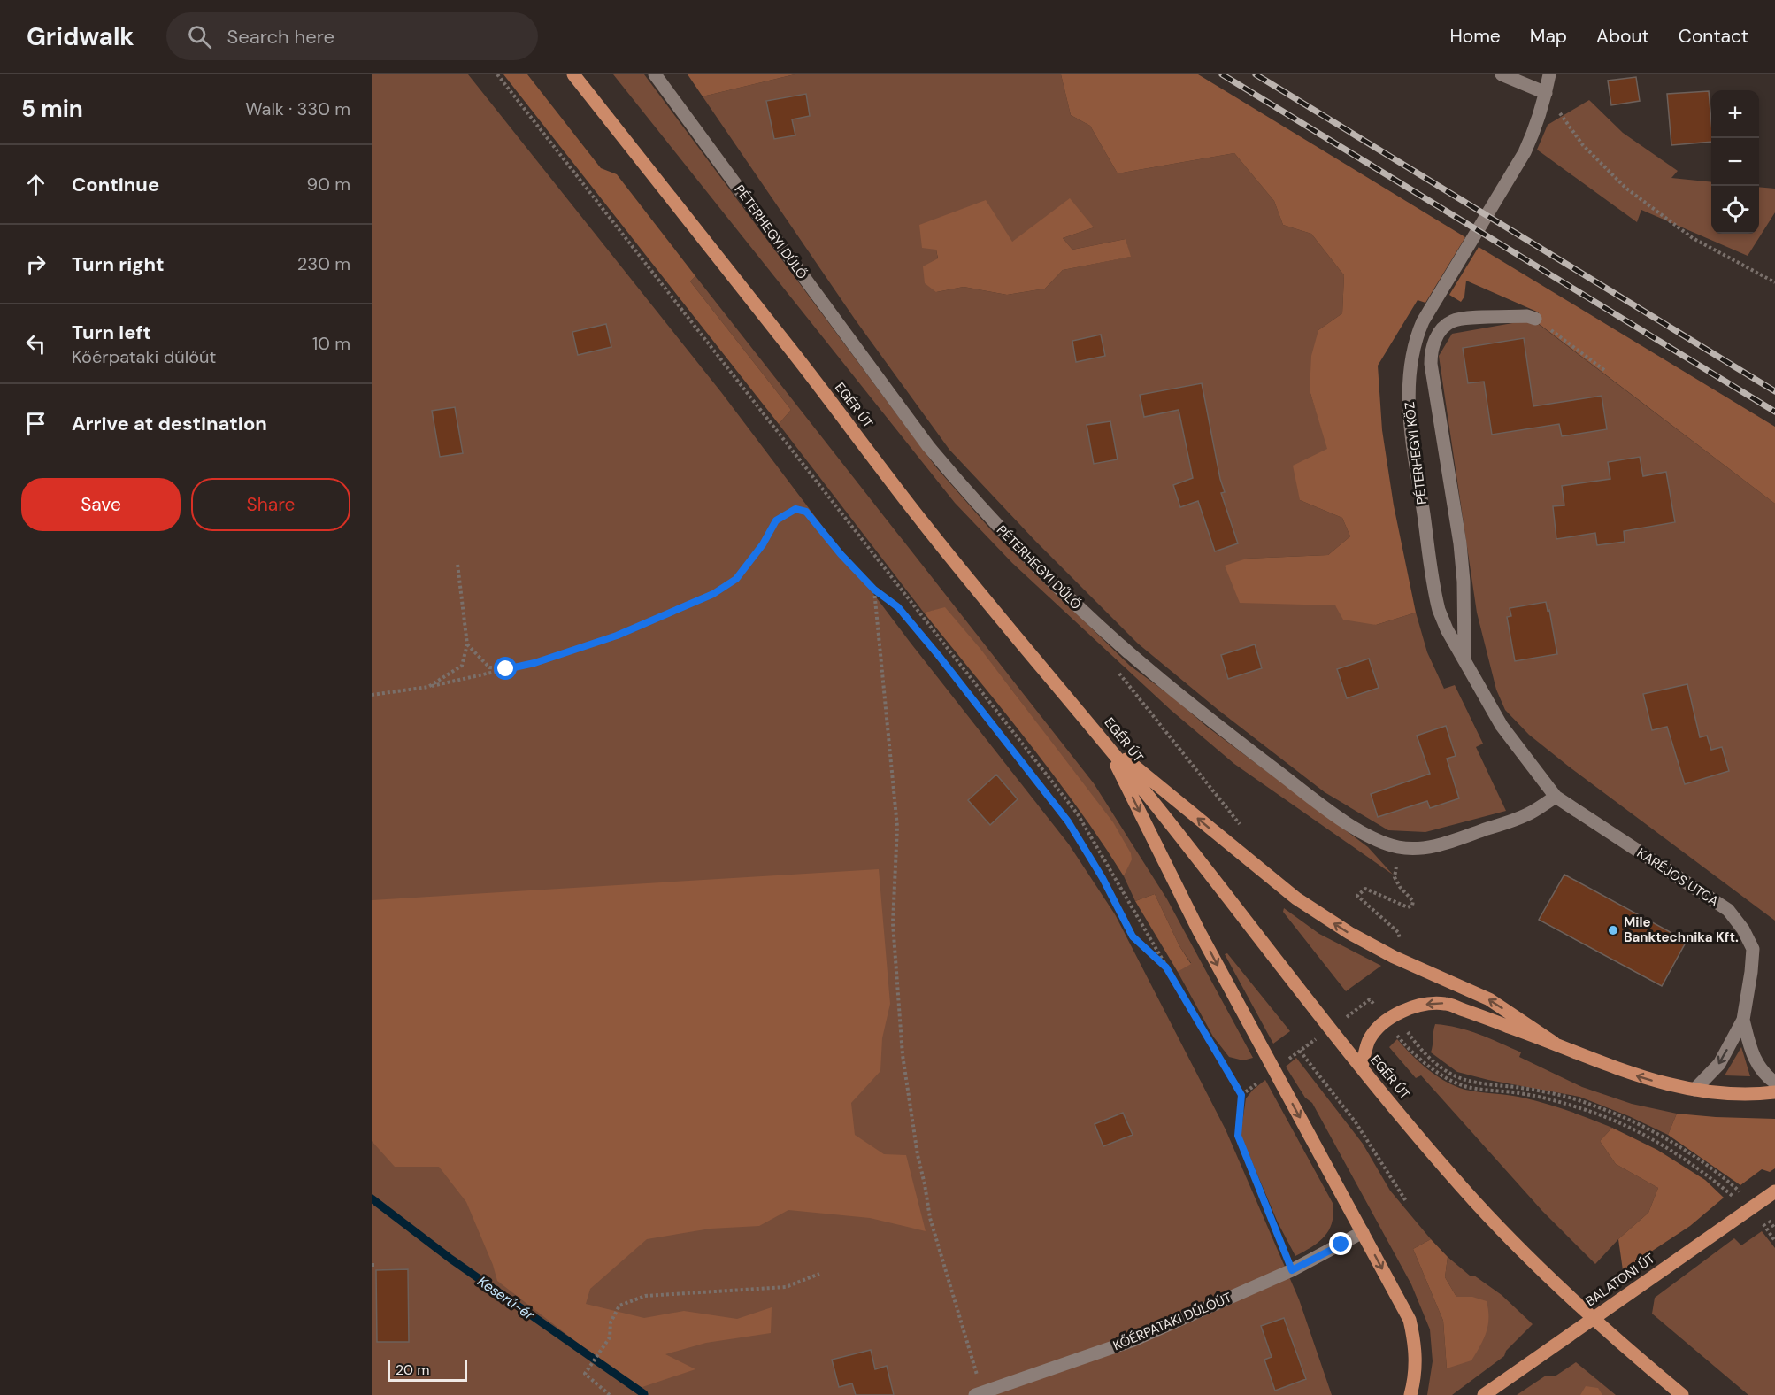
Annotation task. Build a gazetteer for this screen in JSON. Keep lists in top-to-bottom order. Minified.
{"streets":{"main road":["EGÉR ÚT","BALATONI ÚT"],"street":["PÉTERHEGYI DŰLŐ","PÉTERHEGYI KÖZ","KARÉJOS UTCA","KŐÉRPATAKI DŰLŐÚT"]},"crossings":[["PÉTERHEGYI DŰLŐ","PÉTERHEGYI KÖZ"],["PÉTERHEGYI DŰLŐ","KARÉJOS UTCA"],["PÉTERHEGYI KÖZ","KARÉJOS UTCA"]],"water":["Keserű-ér"],"places":["Mile Banktechnika Kft."],"scale_bar":"20 m","page":{"header":"Gridwalk","search":"Search here","nav":["Home","Map","About","Contact"],"heading":["5 min","Walk · 330 m"],"map_buttons":["+","−"],"list":[["Continue","90 m"],["Turn right","230 m"],["Turn left","Kőérpataki dűlőút","10 m"],"Arrive at destination"],"buttons":["Save","Share"],"scale":"20 m"}}
